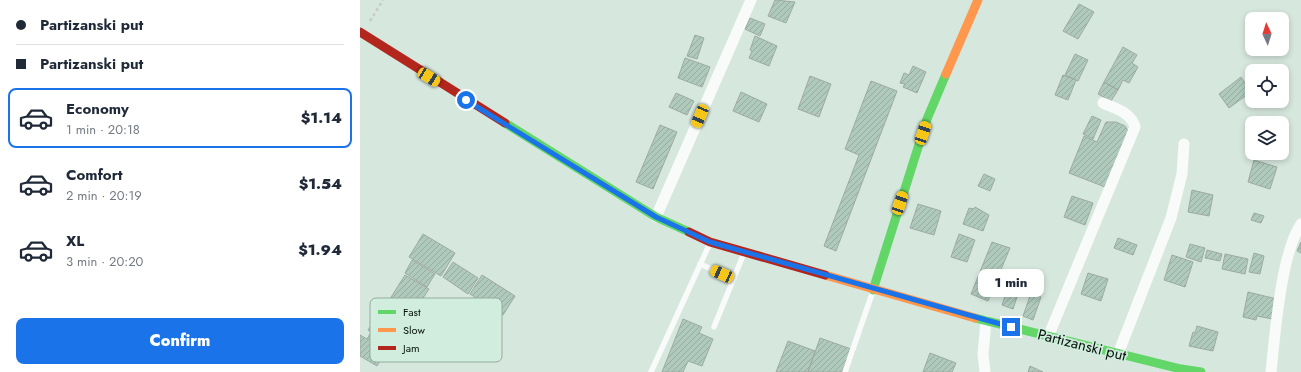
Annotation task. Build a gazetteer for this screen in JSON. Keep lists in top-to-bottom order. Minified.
{"streets":{"main road":["Partizanski put"]},"legend":["Fast","Slow","Jam"],"north":"top","page":{"banner":["Partizanski put","Partizanski put"],"list":[{"name":"Economy","note":"1 min · 20:18","value":"$1.14"},{"name":"Comfort","note":"2 min · 20:19","value":"$1.54"},{"name":"XL","note":"3 min · 20:20","value":"$1.94"}],"bubble":"1 min","buttons":"Confirm"}}
